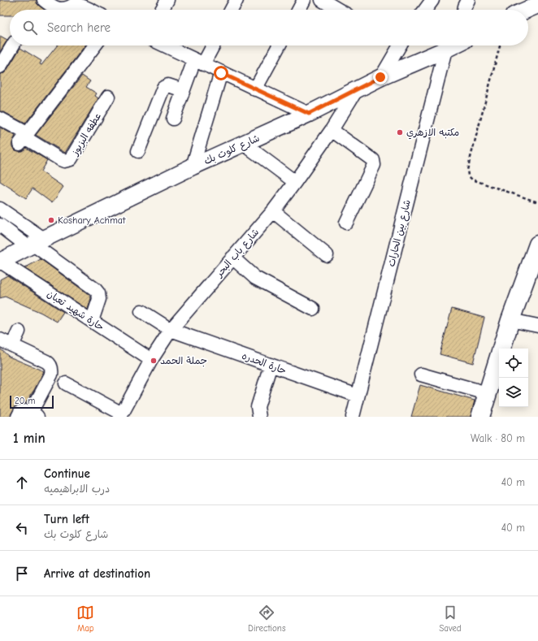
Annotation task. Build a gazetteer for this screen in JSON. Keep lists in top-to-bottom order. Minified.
{"streets":{"street":["عطفه البزبوز","شارع كلوت بك","شارع بين الحارات","شارع باب البحر","حارة شهيد تعبان","حارة الحدره"]},"crossings":[["شارع كلوت بك","شارع بين الحارات"],["شارع كلوت بك","شارع باب البحر"],["شارع كلوت بك","حارة شهيد تعبان"],["شارع بين الحارات","حارة الحدره"],["شارع باب البحر","حارة شهيد تعبان"],["شارع باب البحر","حارة الحدره"]],"places":["مكتبه الازهري","Koshary Achmat","جملة الحمد"],"scale_bar":"20 m","page":{"search":"Search here","scale":"20 m","heading":["1 min","Walk · 80 m"],"list":[["Continue","درب الابراهيميه","40 m"],["Turn left","شارع كلوت بك","40 m"],"Arrive at destination"],"nav":["Map","Directions","Saved"]}}
